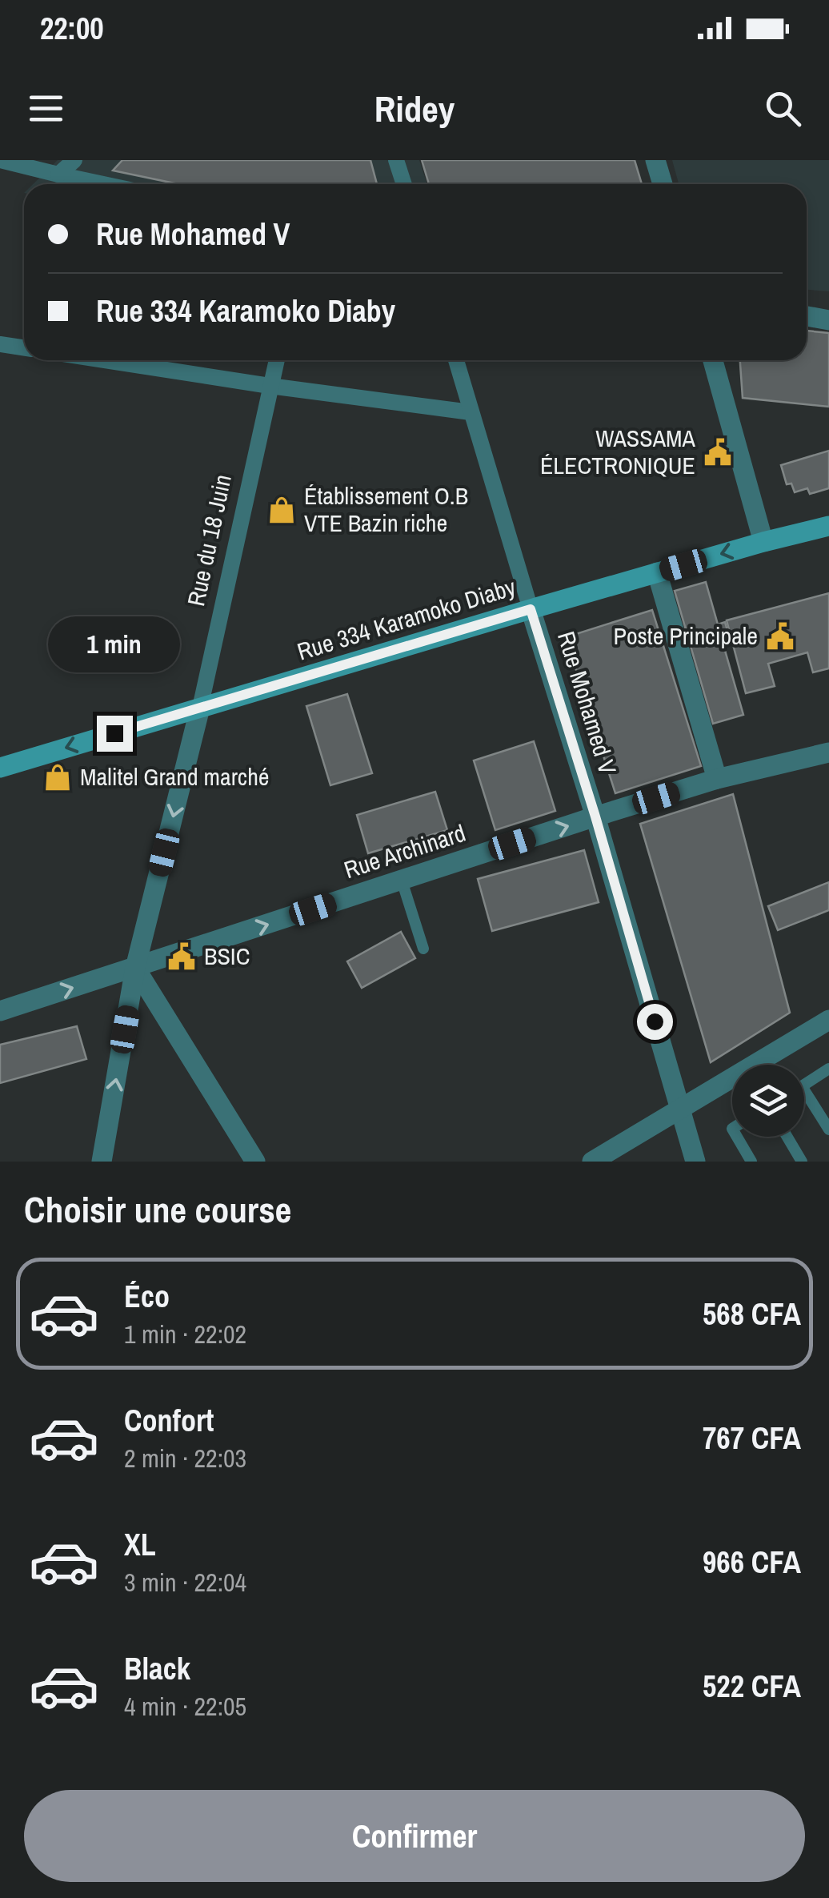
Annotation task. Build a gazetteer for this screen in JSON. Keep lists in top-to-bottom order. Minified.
{"streets":{"main road":["Rue 334 Karamoko Diaby"],"street":["Rue du 18 Juin","Rue Mohamed V","Rue Archinard"]},"crossings":[["Rue du 18 Juin","Rue 334 Karamoko Diaby"],["Rue du 18 Juin","Rue Archinard"],["Rue 334 Karamoko Diaby","Rue Mohamed V"],["Rue Mohamed V","Rue Archinard"]],"one_way":["Rue 334 Karamoko Diaby","Rue Archinard"],"places":{"public building":["WASSAMA ÉLECTRONIQUE","Poste Principale","BSIC"],"shop":["Établissement O.B VTE Bazin riche","Malitel Grand marché"]},"page":{"status":"22:00","header":"Ridey","banner":["Rue Mohamed V","Rue 334 Karamoko Diaby"],"bubble":"1 min","heading":"Choisir une course","list":[{"name":"Éco","note":"1 min · 22:02","value":"568 CFA"},{"name":"Confort","note":"2 min · 22:03","value":"767 CFA"},{"name":"XL","note":"3 min · 22:04","value":"966 CFA"},{"name":"Black","note":"4 min · 22:05","value":"522 CFA"}],"buttons":"Confirmer"}}
